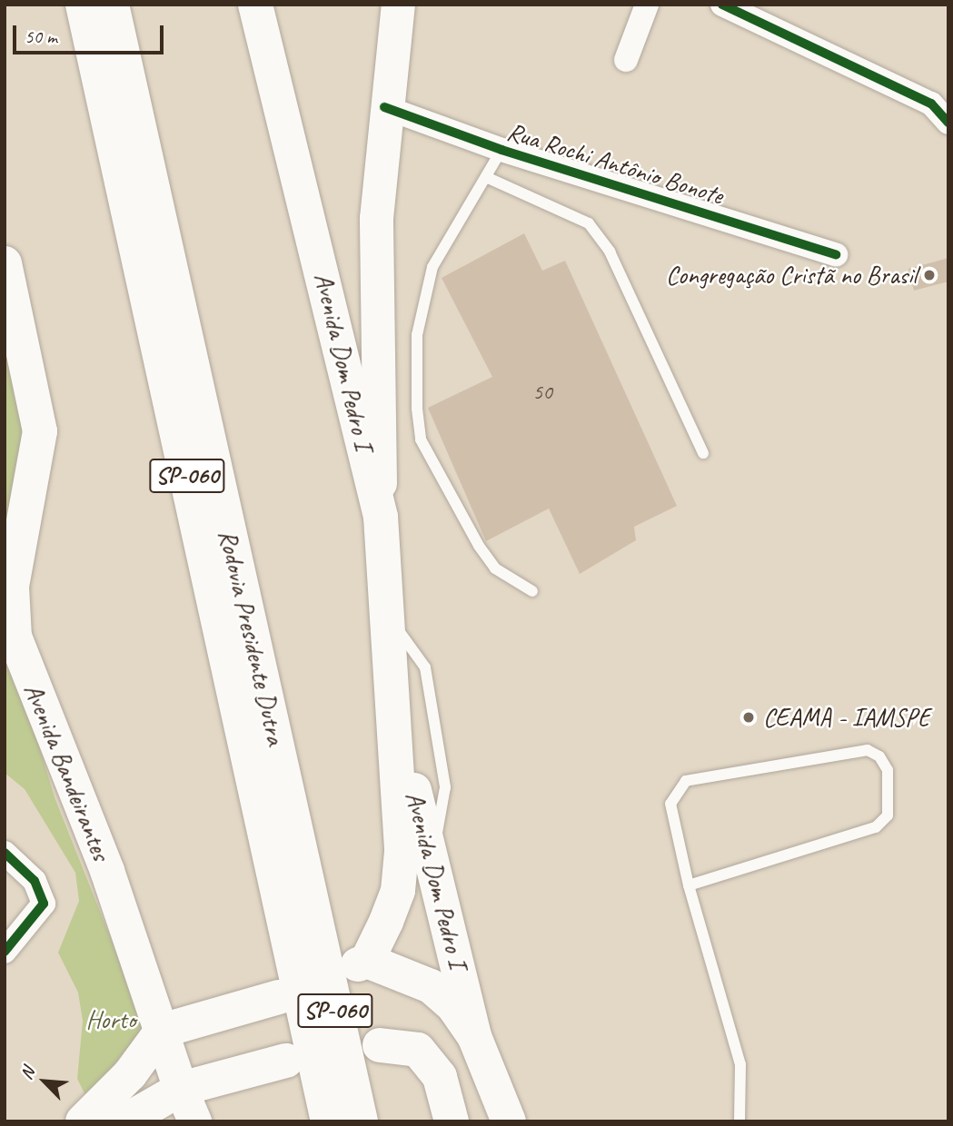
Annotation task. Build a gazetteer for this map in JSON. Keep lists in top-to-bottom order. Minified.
{"streets":{"main road":["Avenida Dom Pedro I","SP-060","Rodovia Presidente Dutra","Avenida Bandeirantes"],"street":["Rua Rochi Antônio Bonote"]},"parks":["Horto"],"places":["Congregação Cristã no Brasil","CEAMA - IAMSPE"],"house_numbers":["50"],"scale_bar":"50 m","north":"top left"}
